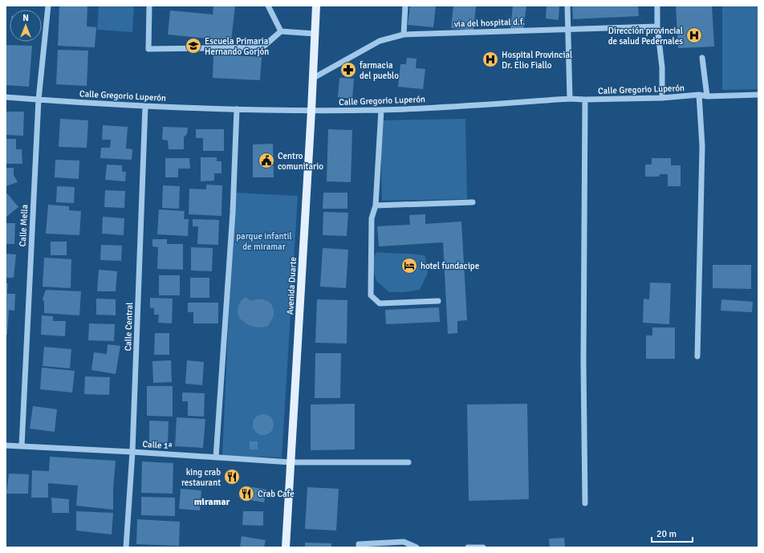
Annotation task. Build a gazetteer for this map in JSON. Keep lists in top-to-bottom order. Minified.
{"streets":{"main road":["Avenida Duarte"],"street":["via del hospital d.f.","Calle Gregorio Luperón","Calle Mella","Calle Central","Calle 1ª"]},"crossings":[["via del hospital d.f.","Avenida Duarte"],["Calle Gregorio Luperón","Calle Mella"],["Calle Gregorio Luperón","Avenida Duarte"],["Calle Gregorio Luperón","Calle Central"],["Calle Mella","Calle 1ª"],["Avenida Duarte","Calle 1ª"],["Calle Central","Calle 1ª"]],"districts":["miramar"],"parks":["parque infantil de miramar"],"places":{"hospital":["Dirección provincial de salud Pedernales","Hospital Provincial Dr. Elio Fiallo"],"school or university":["Escuela Primaria Hernando Gorjón"],"pharmacy":["farmacia del pueblo"],"public building":["Centro comunitario"],"hotel":["hotel fundacipe"],"restaurant":["king crab restaurant","Crab Cafe"]},"scale_bar":"20 m","north":"top"}
